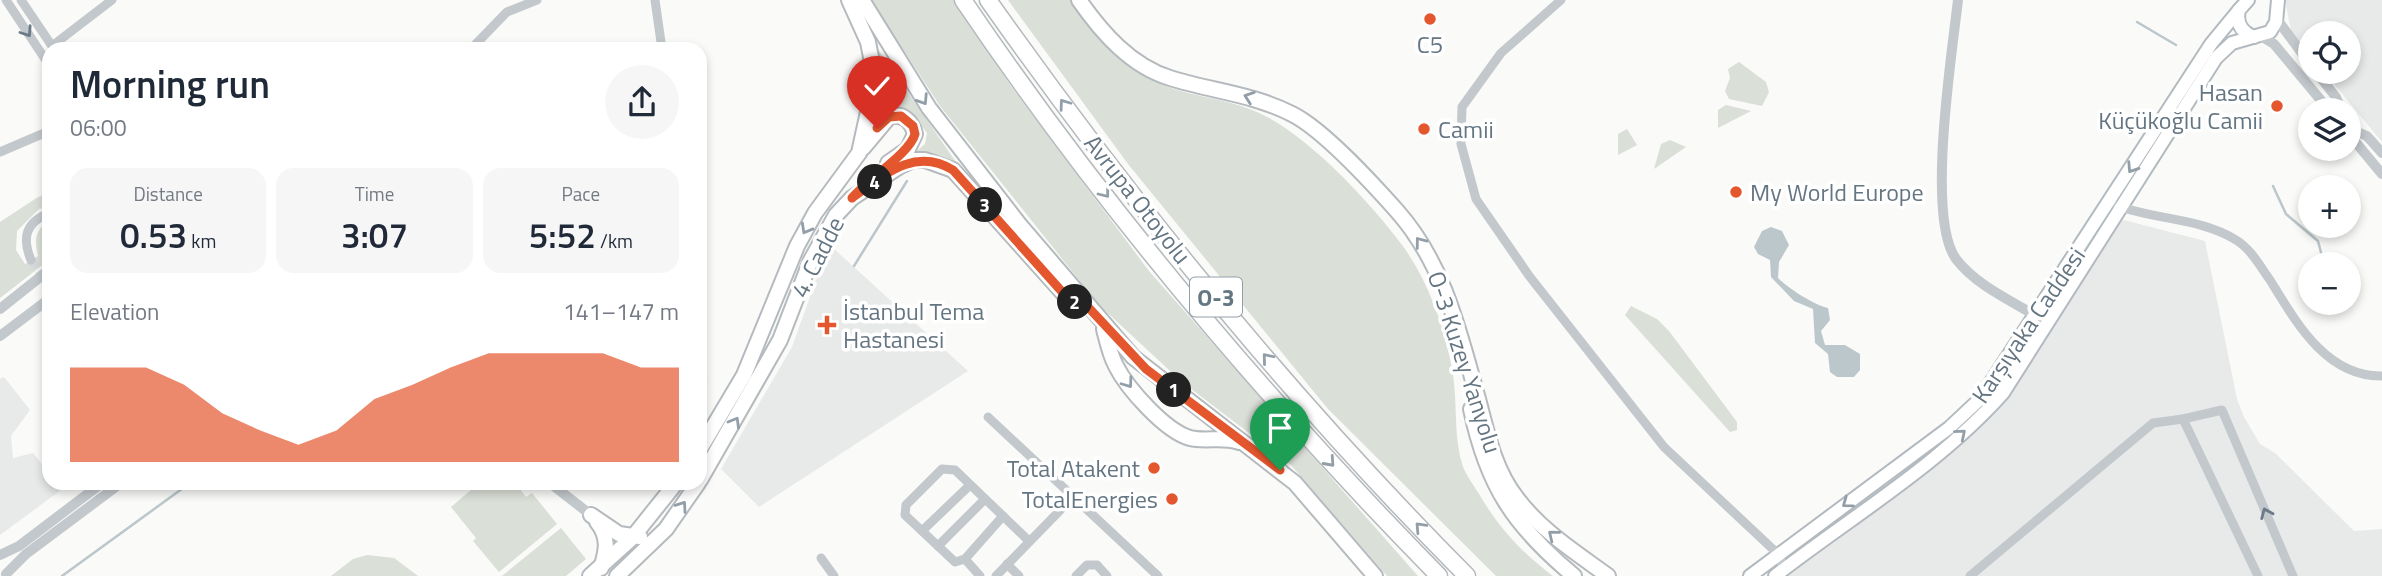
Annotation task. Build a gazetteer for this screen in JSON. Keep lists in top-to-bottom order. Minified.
{"streets":{"highway":["Avrupa Otoyolu","O-3"],"main road":["4. Cadde","Karşıyaka Caddesi","O-3 Kuzey Yanyolu"]},"places":{"other":["C5","Hasan Küçükoğlu Camii","Camii","My World Europe","Total Atakent","TotalEnergies"],"health":["İstanbul Tema Hastanesi"]},"page":{"map_buttons":["+","−"],"heading":["Morning run","06:00"],"stats":[["Distance","0.53 km"],["Time","3:07"],["Pace","5:52 /km"]],"pins":["4","3","2","1"],"chart":["Elevation","141–147 m"]}}
